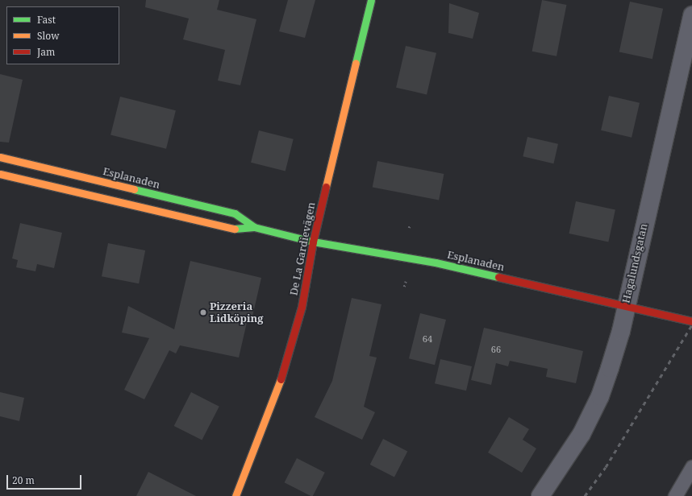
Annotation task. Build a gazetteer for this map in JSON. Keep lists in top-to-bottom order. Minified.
{"streets":{"street":["Esplanaden","De La Gardievägen","Hagalundsgatan"]},"crossings":[["Esplanaden","De La Gardievägen"],["Esplanaden","Hagalundsgatan"]],"places":["Pizzeria Lidköping"],"house_numbers":["64","66"],"legend":["Fast","Slow","Jam"],"scale_bar":"20 m"}
